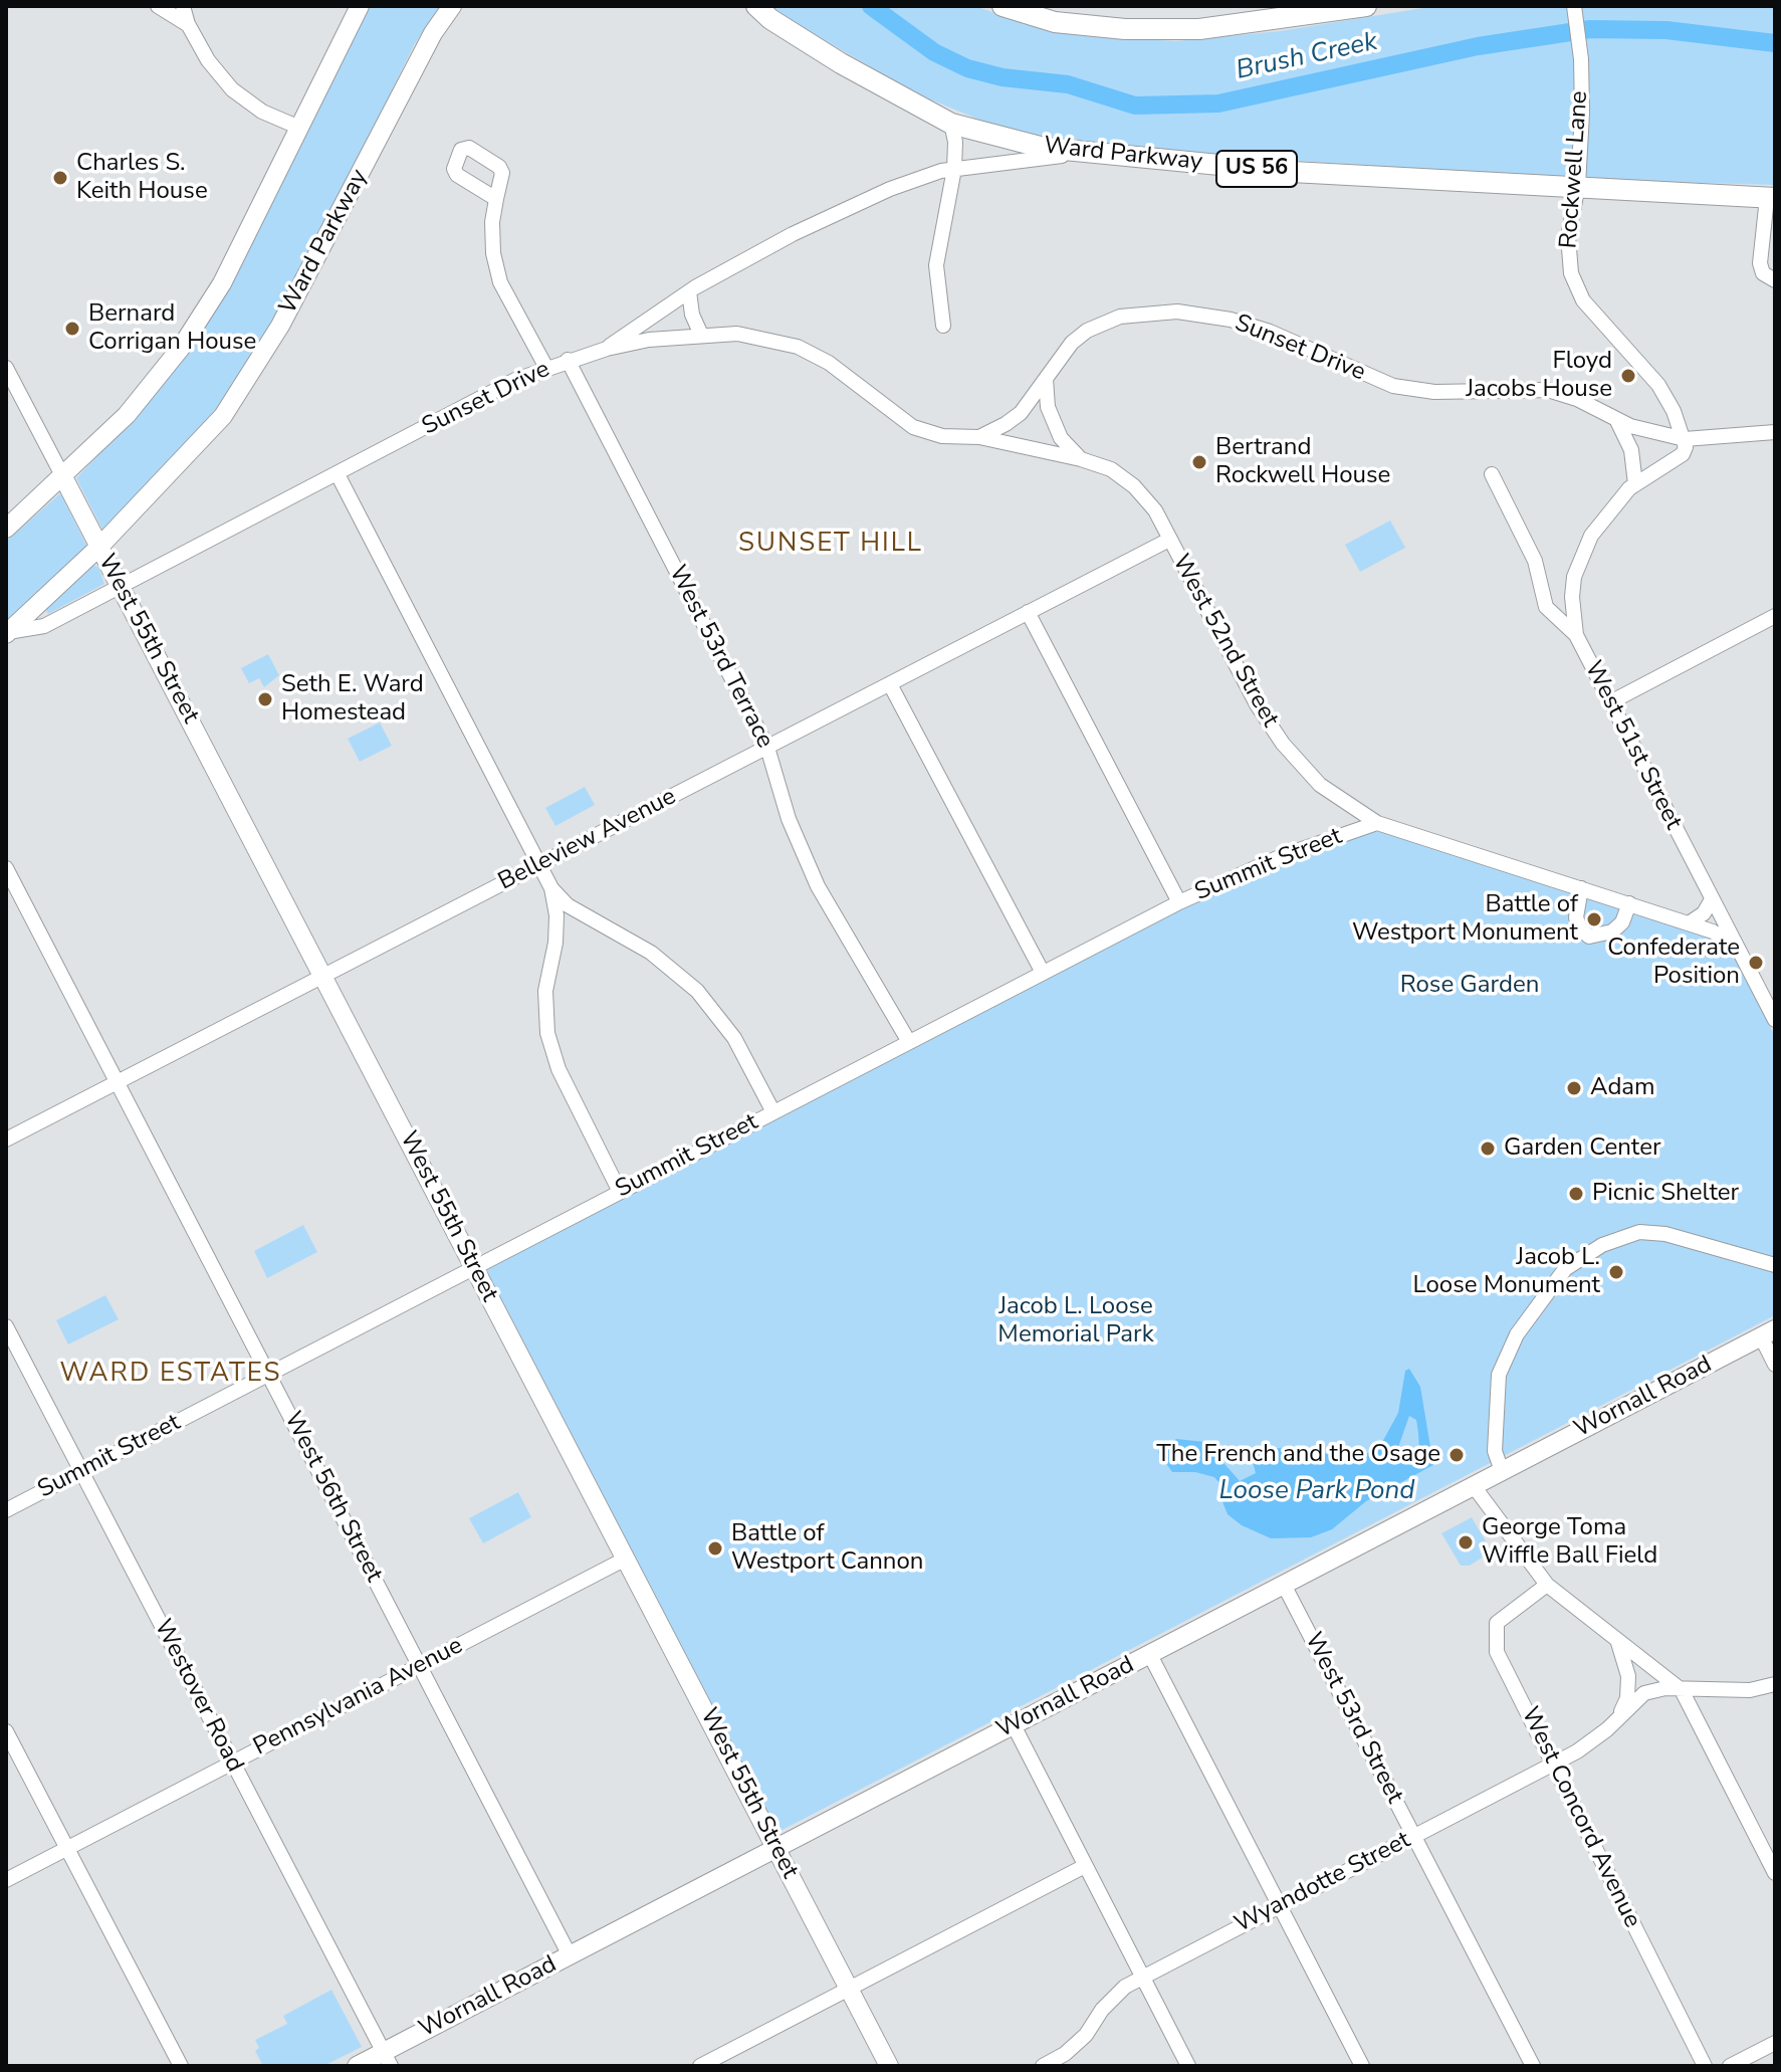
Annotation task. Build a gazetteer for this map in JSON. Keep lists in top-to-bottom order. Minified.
{"streets":{"highway":["Ward Parkway","US 56"],"main road":["West 55th Street","Wornall Road"],"street":["Rockwell Lane","Sunset Drive","West 52nd Street","West 53rd Terrace","West 51st Street","Belleview Avenue","Summit Street","West 56th Street","Westover Road","Pennsylvania Avenue","West 53rd Street","West Concord Avenue","Wyandotte Street"]},"crossings":[["Ward Parkway","Rockwell Lane"],["Ward Parkway","Sunset Drive"],["Ward Parkway","West 55th Street"],["Rockwell Lane","Sunset Drive"],["Sunset Drive","West 55th Street"],["Sunset Drive","West 52nd Street"],["Sunset Drive","West 53rd Terrace"],["West 55th Street","Belleview Avenue"],["West 55th Street","Summit Street"],["West 55th Street","Wornall Road"],["West 55th Street","Pennsylvania Avenue"],["West 52nd Street","West 51st Street"],["West 52nd Street","Belleview Avenue"],["West 52nd Street","Summit Street"],["West 53rd Terrace","Belleview Avenue"],["West 53rd Terrace","Summit Street"],["Belleview Avenue","West 56th Street"],["Summit Street","West 56th Street"],["Summit Street","Westover Road"],["Wornall Road","West 56th Street"],["Wornall Road","Westover Road"],["Wornall Road","West 53rd Street"],["West 56th Street","Pennsylvania Avenue"],["Westover Road","Pennsylvania Avenue"],["West 53rd Street","Wyandotte Street"],["West Concord Avenue","Wyandotte Street"]],"districts":["SUNSET HILL","WARD ESTATES"],"water":["Brush Creek","Loose Park Pond"],"parks":["Rose Garden","Jacob L. Loose Memorial Park"],"places":["Charles S. Keith House","Bernard Corrigan House","Floyd Jacobs House","Bertrand Rockwell House","Seth E. Ward Homestead","Battle of Westport Monument","Confederate Position","Adam","Garden Center","Picnic Shelter","Jacob L. Loose Monument","The French and the Osage","George Toma Wiffle Ball Field","Battle of Westport Cannon"]}
